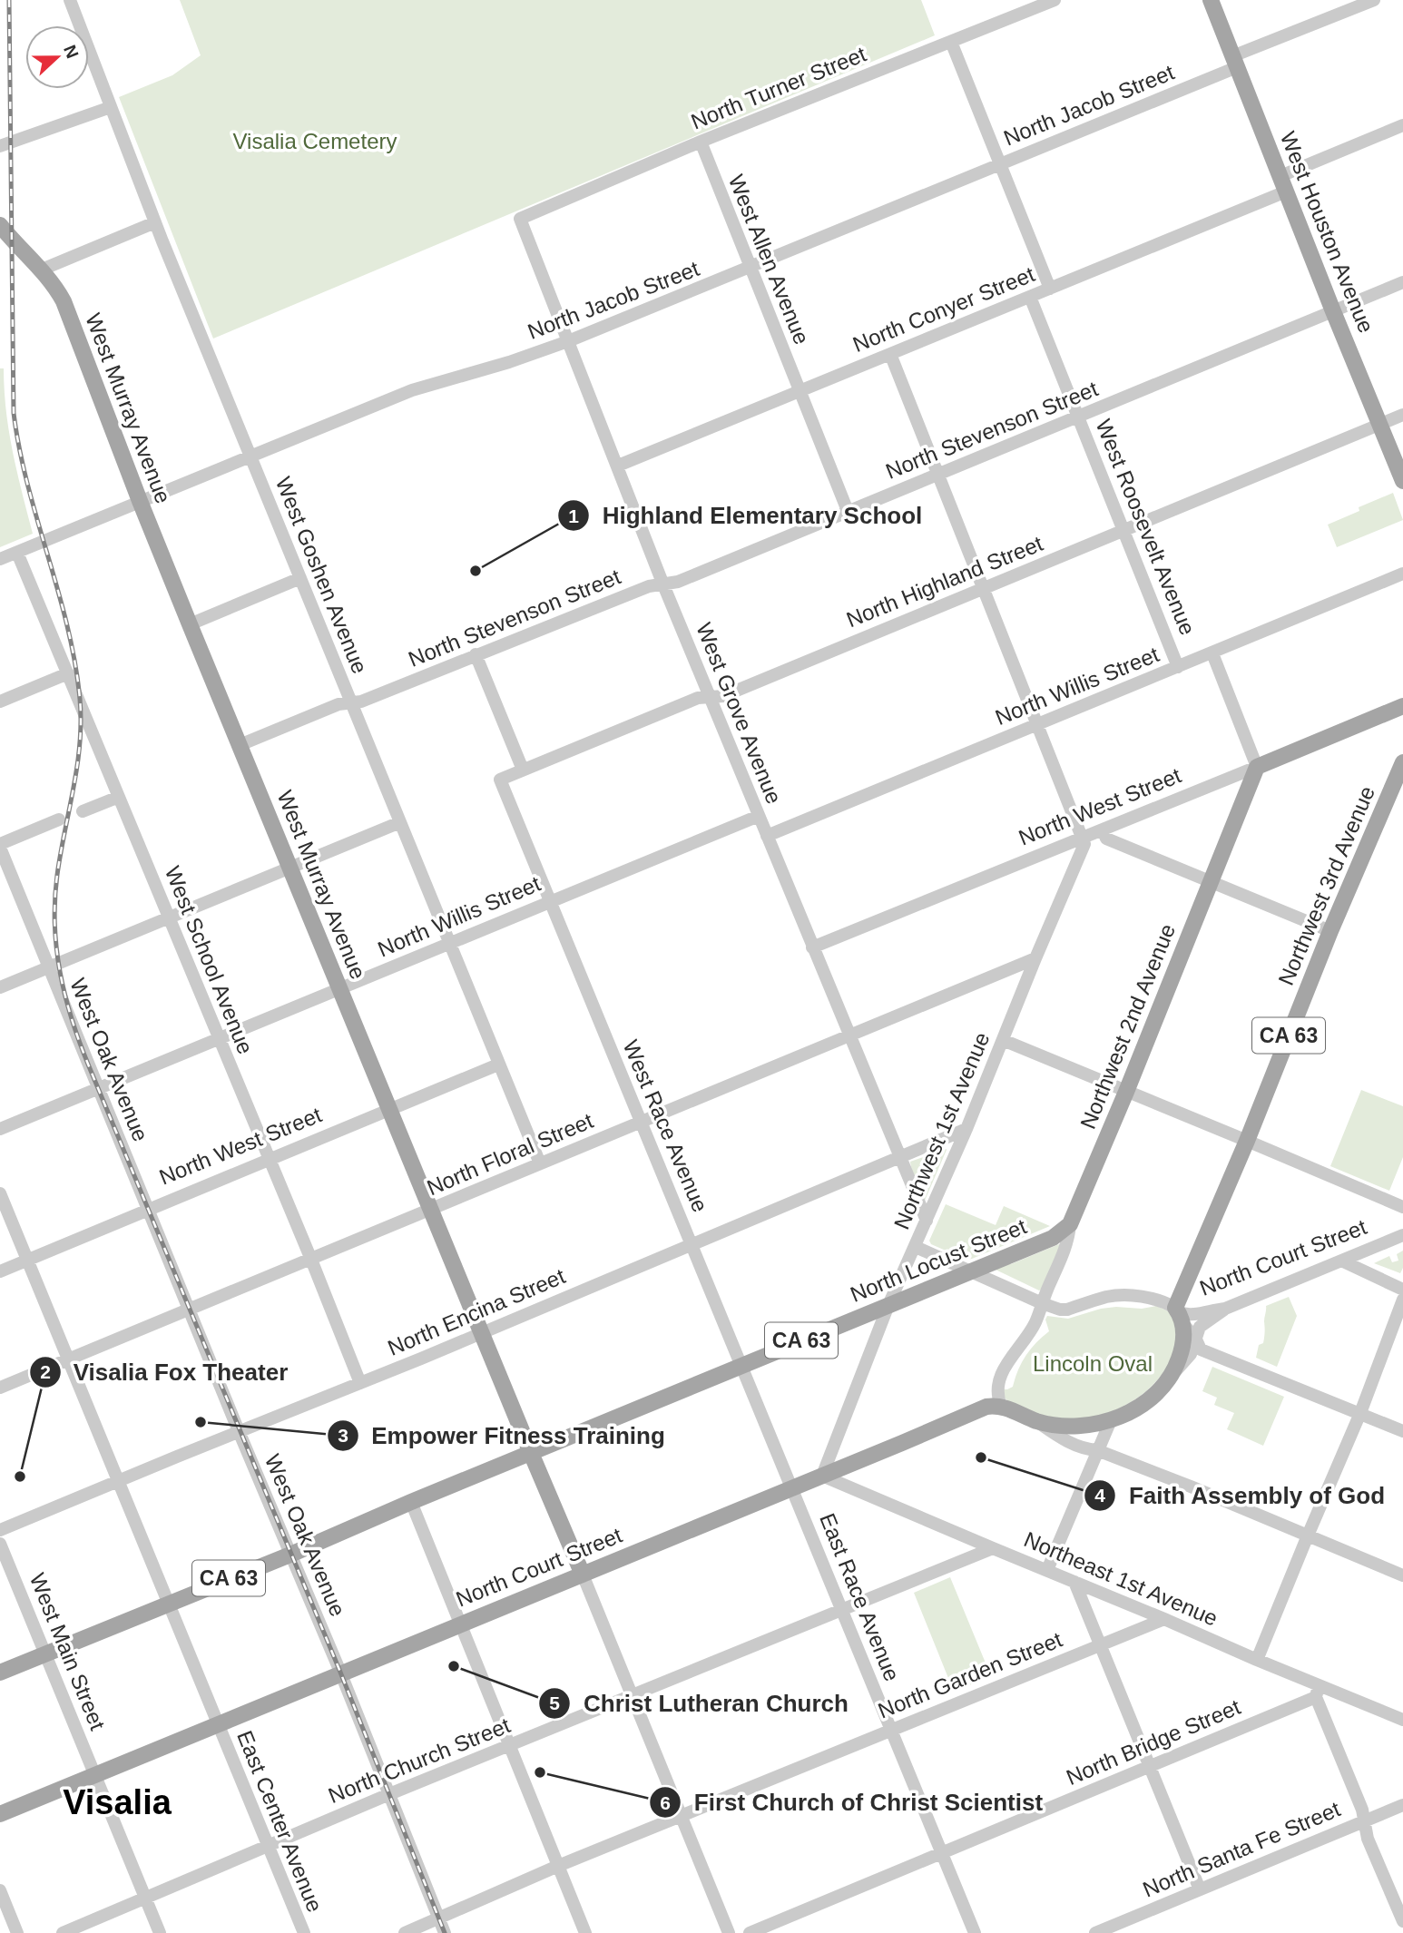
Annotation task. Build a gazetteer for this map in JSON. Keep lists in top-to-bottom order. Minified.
{"streets":{"main road":["West Houston Avenue","West Murray Avenue","North West Street","Northwest 3rd Avenue","Northwest 2nd Avenue","CA 63","North Court Street","North Locust Street"],"street":["North Turner Street","North Jacob Street","West Allen Avenue","North Conyer Street","North Stevenson Street","West Roosevelt Avenue","West Goshen Avenue","North Highland Street","North Willis Street","West Grove Avenue","West School Avenue","West Oak Avenue","West Race Avenue","Northwest 1st Avenue","North Floral Street","North Encina Street","Northeast 1st Avenue","East Race Avenue","West Main Street","North Garden Street","North Bridge Street","North Church Street","East Center Avenue","North Santa Fe Street"]},"crossings":[["North Turner Street","West Allen Avenue"],["North Turner Street","West Grove Avenue"],["North Jacob Street","West Houston Avenue"],["North Jacob Street","West Allen Avenue"],["North Jacob Street","West Murray Avenue"],["North Jacob Street","West Goshen Avenue"],["North Jacob Street","West Grove Avenue"],["North Jacob Street","West School Avenue"],["West Houston Avenue","North Conyer Street"],["West Houston Avenue","North Stevenson Street"],["West Houston Avenue","North Highland Street"],["West Allen Avenue","North Conyer Street"],["West Allen Avenue","North Stevenson Street"],["North Conyer Street","West Roosevelt Avenue"],["North Conyer Street","West Grove Avenue"],["West Murray Avenue","North Stevenson Street"],["West Murray Avenue","North Willis Street"],["West Murray Avenue","North West Street"],["West Murray Avenue","North Floral Street"],["West Murray Avenue","North Court Street"],["West Murray Avenue","North Locust Street"],["West Murray Avenue","North Encina Street"],["North Stevenson Street","West Roosevelt Avenue"],["North Stevenson Street","West Goshen Avenue"],["North Stevenson Street","West Grove Avenue"],["West Roosevelt Avenue","North Highland Street"],["West Roosevelt Avenue","North Willis Street"],["West Roosevelt Avenue","North West Street"],["West Roosevelt Avenue","Northwest 2nd Avenue"],["West Goshen Avenue","North Willis Street"],["West Goshen Avenue","North West Street"],["West Goshen Avenue","North Floral Street"],["North Highland Street","West Grove Avenue"],["North Highland Street","West Race Avenue"],["North Willis Street","West Grove Avenue"],["North Willis Street","West School Avenue"],["North Willis Street","West Oak Avenue"],["North Willis Street","West Race Avenue"],["West Grove Avenue","North West Street"],["West Grove Avenue","Northwest 1st Avenue"],["West Grove Avenue","North Floral Street"],["West Grove Avenue","North Encina Street"],["North West Street","West School Avenue"],["North West Street","Northwest 2nd Avenue"],["North West Street","West Oak Avenue"],["North West Street","Northwest 1st Avenue"],["North West Street","East Center Avenue"],["Northwest 3rd Avenue","CA 63"],["Northwest 3rd Avenue","North Court Street"],["West School Avenue","North Floral Street"],["West School Avenue","North Encina Street"],["Northwest 2nd Avenue","North Locust Street"],["CA 63","North Court Street"],["CA 63","North Locust Street"],["CA 63","West Main Street"],["West Oak Avenue","North Floral Street"],["West Oak Avenue","North Court Street"],["West Oak Avenue","North Locust Street"],["West Oak Avenue","North Encina Street"],["West Oak Avenue","North Garden Street"],["West Oak Avenue","North Church Street"],["West Race Avenue","North Floral Street"],["West Race Avenue","North Court Street"],["West Race Avenue","North Locust Street"],["West Race Avenue","North Encina Street"],["West Race Avenue","East Race Avenue"],["Northwest 1st Avenue","North Floral Street"],["Northwest 1st Avenue","North Court Street"],["Northwest 1st Avenue","North Locust Street"],["Northwest 1st Avenue","North Encina Street"],["Northwest 1st Avenue","Northeast 1st Avenue"],["North Floral Street","East Center Avenue"],["North Court Street","Northeast 1st Avenue"],["North Court Street","East Race Avenue"],["North Court Street","West Main Street"],["North Court Street","East Center Avenue"],["North Locust Street","West Main Street"],["North Locust Street","East Center Avenue"],["North Encina Street","East Center Avenue"],["Northeast 1st Avenue","North Garden Street"],["Northeast 1st Avenue","North Bridge Street"],["Northeast 1st Avenue","North Church Street"],["East Race Avenue","North Garden Street"],["East Race Avenue","North Bridge Street"],["East Race Avenue","North Church Street"],["West Main Street","North Church Street"],["North Church Street","East Center Avenue"]],"districts":["Visalia"],"parks":["Visalia Cemetery","Lincoln Oval"],"places":["Highland Elementary School","Empower Fitness Training","Faith Assembly of God","Visalia Fox Theater","Christ Lutheran Church","First Church of Christ Scientist"],"north":"right"}
